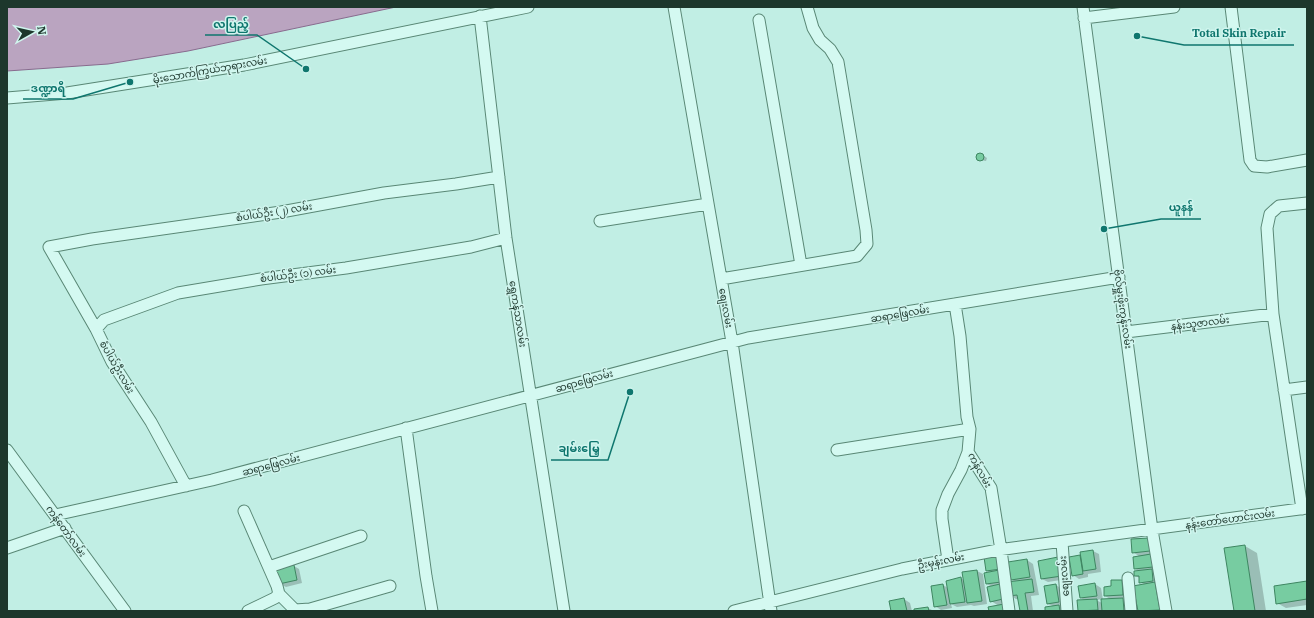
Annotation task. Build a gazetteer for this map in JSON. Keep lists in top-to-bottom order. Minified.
{"streets":{"street":["မိုးသောက်ကြွယ်ဘုရားလမ်း","စံပါယ်ဦး (၂) လမ်း","စံပါယ်ဦး (၁) လမ်း","စျေးလမ်း","ဗိုလ်မှူးဖိုးကွန်းလမ်း","‌ရွှေကန်သာလမ်း","ဆရာဖြေလမ်း","နန်းသူဇာလမ်း","စံပါယ်ဦးလမ်း","ကန်လမ်း","နန်းတော်ဟောင်းလမ်း","ကန်တော်လမ်း","ဦးမှန်းလမ်း"]},"crossings":[["မိုးသောက်ကြွယ်ဘုရားလမ်း","‌ရွှေကန်သာလမ်း"],["စံပါယ်ဦး (၂) လမ်း","‌ရွှေကန်သာလမ်း"],["စံပါယ်ဦး (၂) လမ်း","စံပါယ်ဦးလမ်း"],["စံပါယ်ဦး (၁) လမ်း","‌ရွှေကန်သာလမ်း"],["စံပါယ်ဦး (၁) လမ်း","စံပါယ်ဦးလမ်း"],["စျေးလမ်း","ဆရာဖြေလမ်း"],["စျေးလမ်း","ဦးမှန်းလမ်း"],["ဗိုလ်မှူးဖိုးကွန်းလမ်း","ဆရာဖြေလမ်း"],["ဗိုလ်မှူးဖိုးကွန်းလမ်း","နန်းသူဇာလမ်း"],["ဗိုလ်မှူးဖိုးကွန်းလမ်း","နန်းတော်ဟောင်းလမ်း"],["ဗိုလ်မှူးဖိုးကွန်းလမ်း","ဦးမှန်းလမ်း"],["‌ရွှေကန်သာလမ်း","ဆရာဖြေလမ်း"],["ဆရာဖြေလမ်း","စံပါယ်ဦးလမ်း"],["ဆရာဖြေလမ်း","ကန်လမ်း"],["ဆရာဖြေလမ်း","ကန်တော်လမ်း"],["ကန်လမ်း","ဦးမှန်းလမ်း"],["နန်းတော်ဟောင်းလမ်း","ဦးမှန်းလမ်း"]],"places":["Total Skin Repair","လပြည့်","ဒဏ္ဍာရီ","ယူနန်","ချမ်းမြေ့"],"north":"right"}
